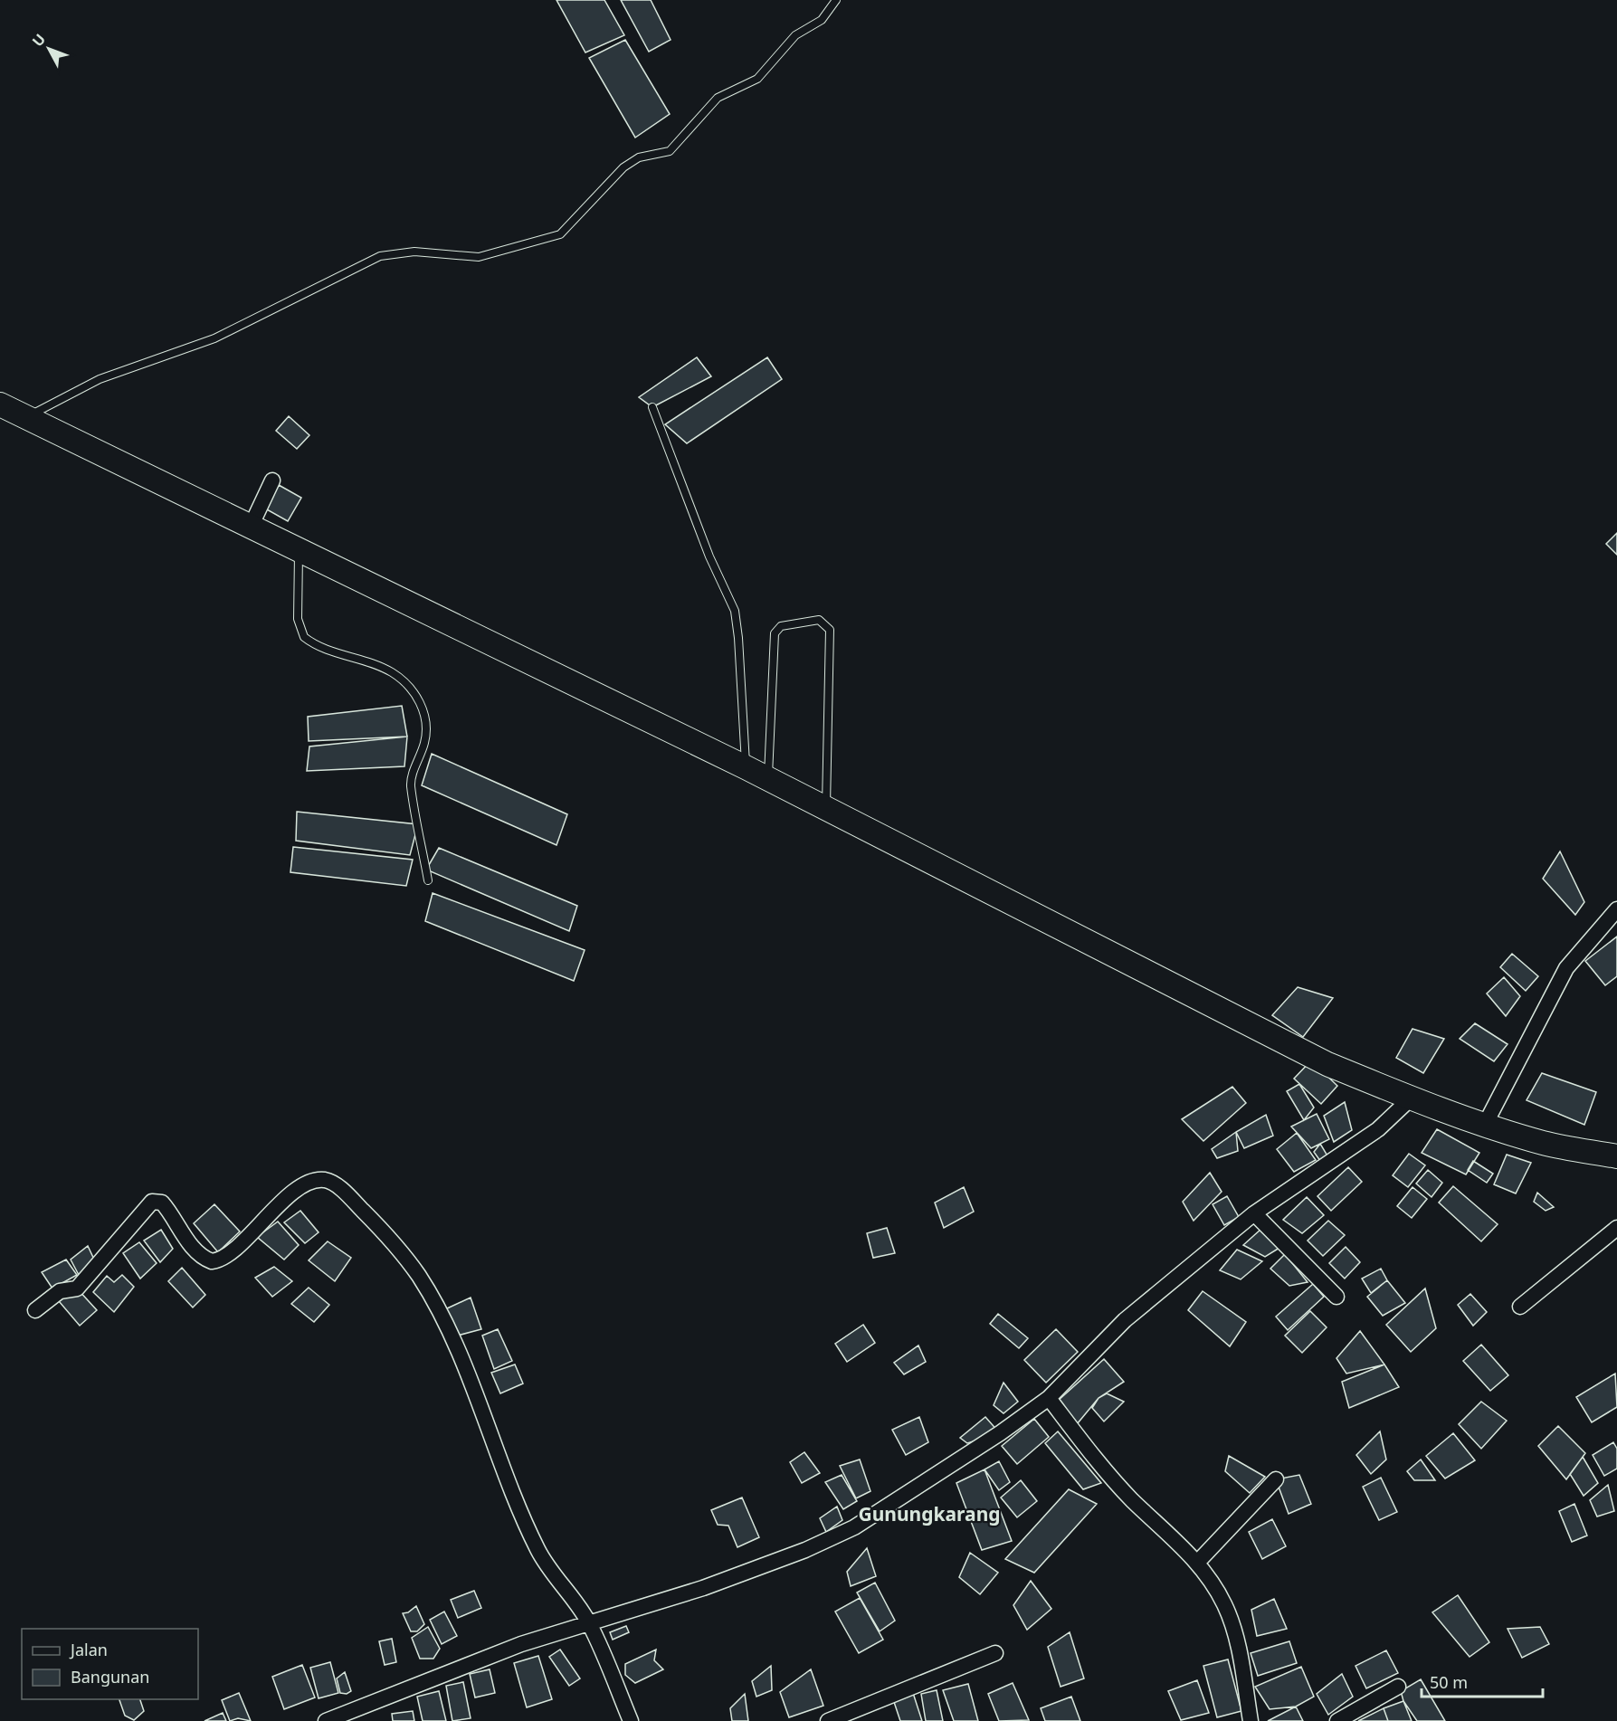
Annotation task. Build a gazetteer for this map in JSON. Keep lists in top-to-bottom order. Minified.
{"districts":["Gunungkarang"],"legend":["Jalan","Bangunan"],"scale_bar":"50 m","north":"top left"}
